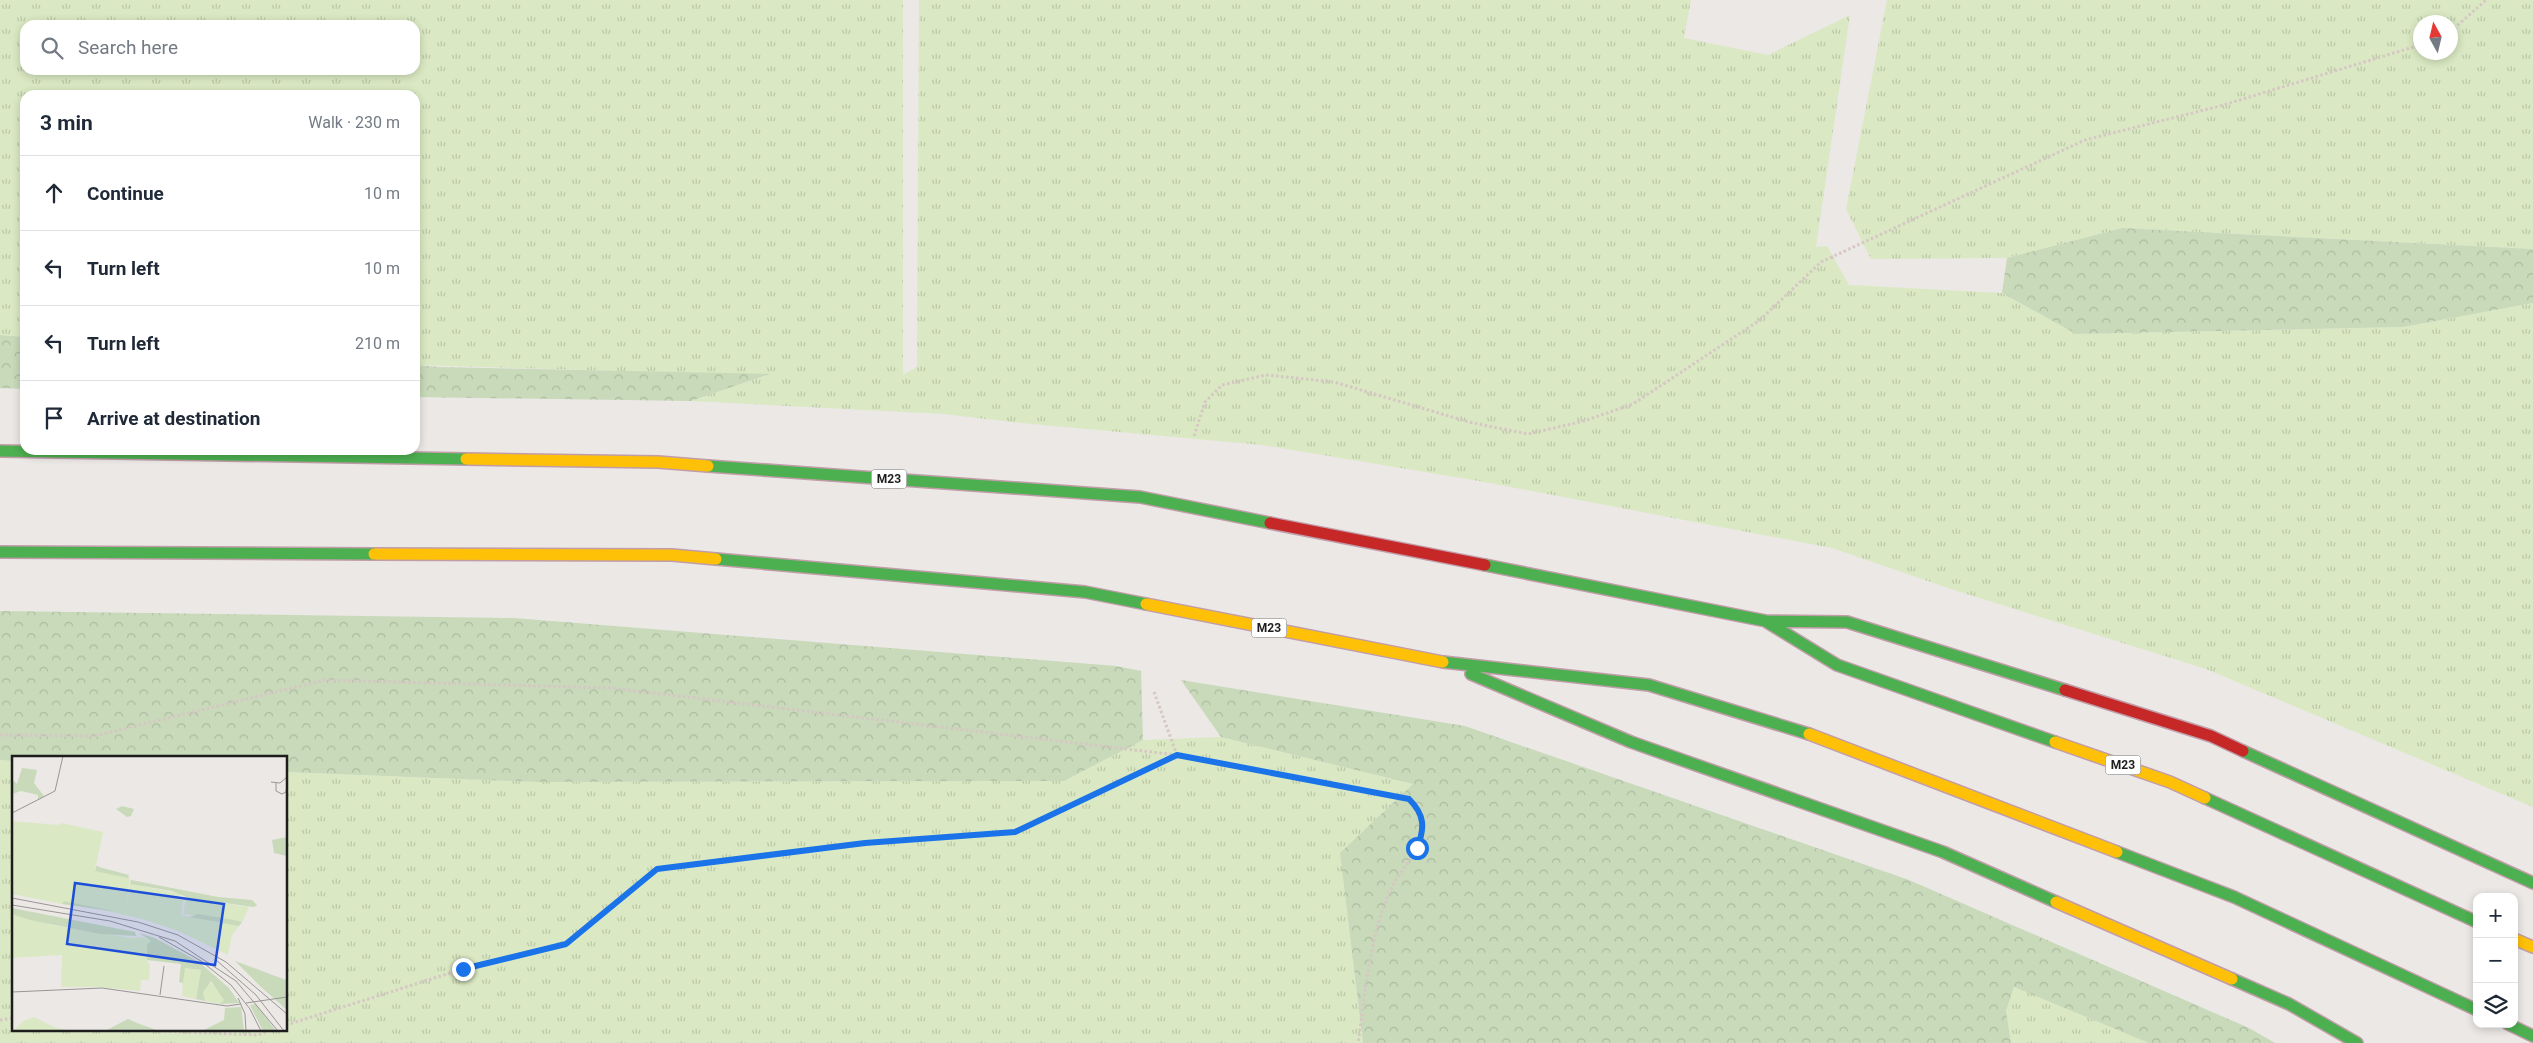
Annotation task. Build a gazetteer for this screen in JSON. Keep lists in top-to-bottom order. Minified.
{"streets":{"highway":["M23"]},"north":"top","page":{"search":"Search here","heading":["3 min","Walk · 230 m"],"list":[["Continue","10 m"],["Turn left","10 m"],["Turn left","210 m"],"Arrive at destination"],"map_buttons":["+","−"]}}
